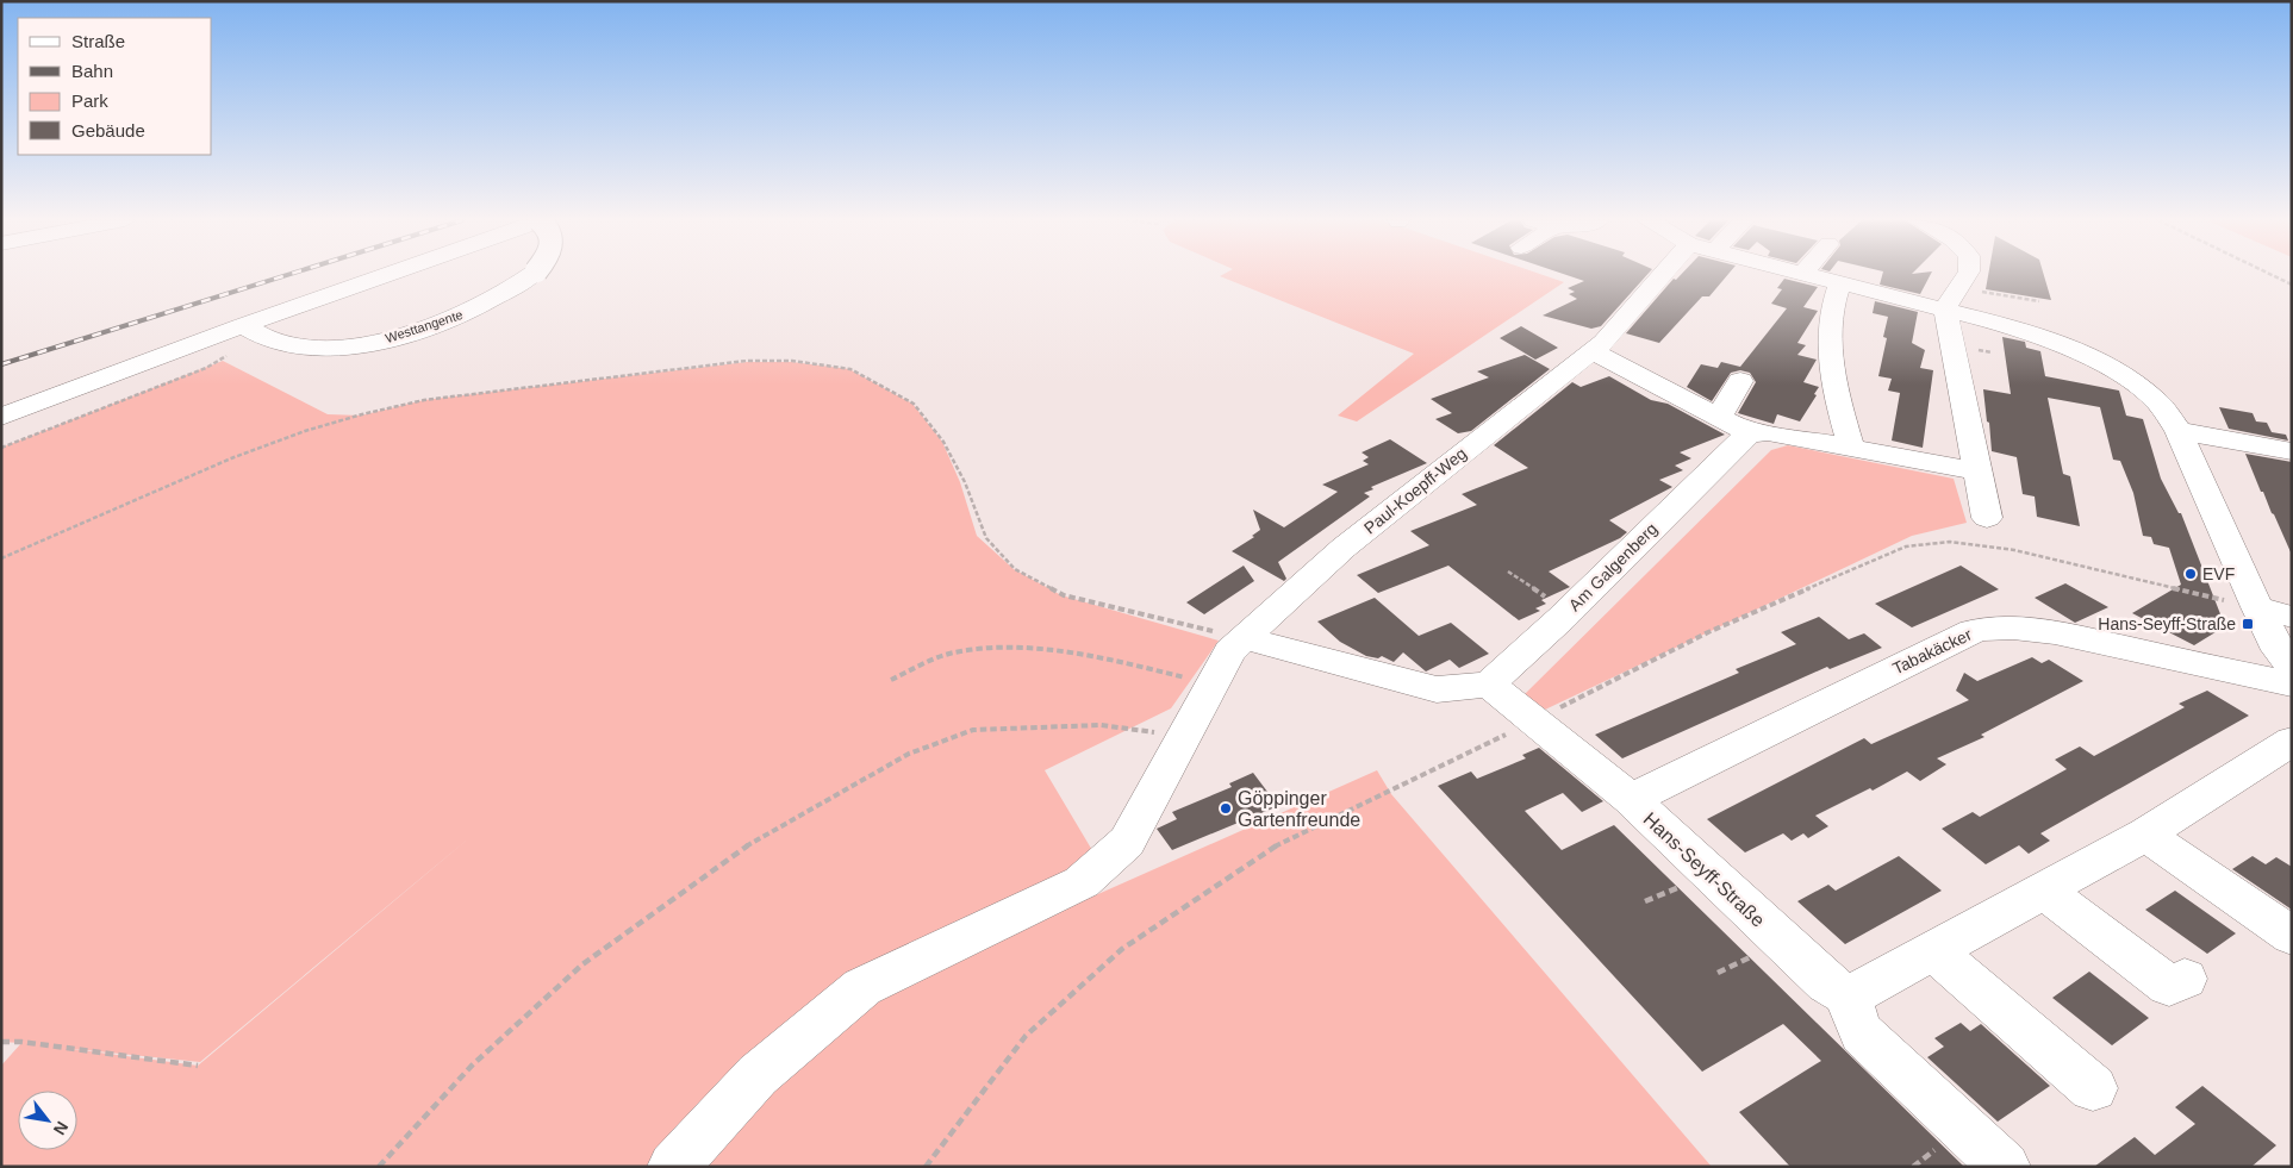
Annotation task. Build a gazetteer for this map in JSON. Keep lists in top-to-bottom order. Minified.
{"streets":{"street":["Westtangente","Paul-Koepff-Weg","Am Galgenberg","Tabakäcker","Hans-Seyff-Straße"]},"crossings":[["Am Galgenberg","Hans-Seyff-Straße"],["Tabakäcker","Hans-Seyff-Straße"]],"places":{"other":["EVF","Göppinger Gartenfreunde"],"transit":["Hans-Seyff-Straße"]},"legend":["Straße","Bahn","Park","Gebäude"],"north":"bottom right"}
